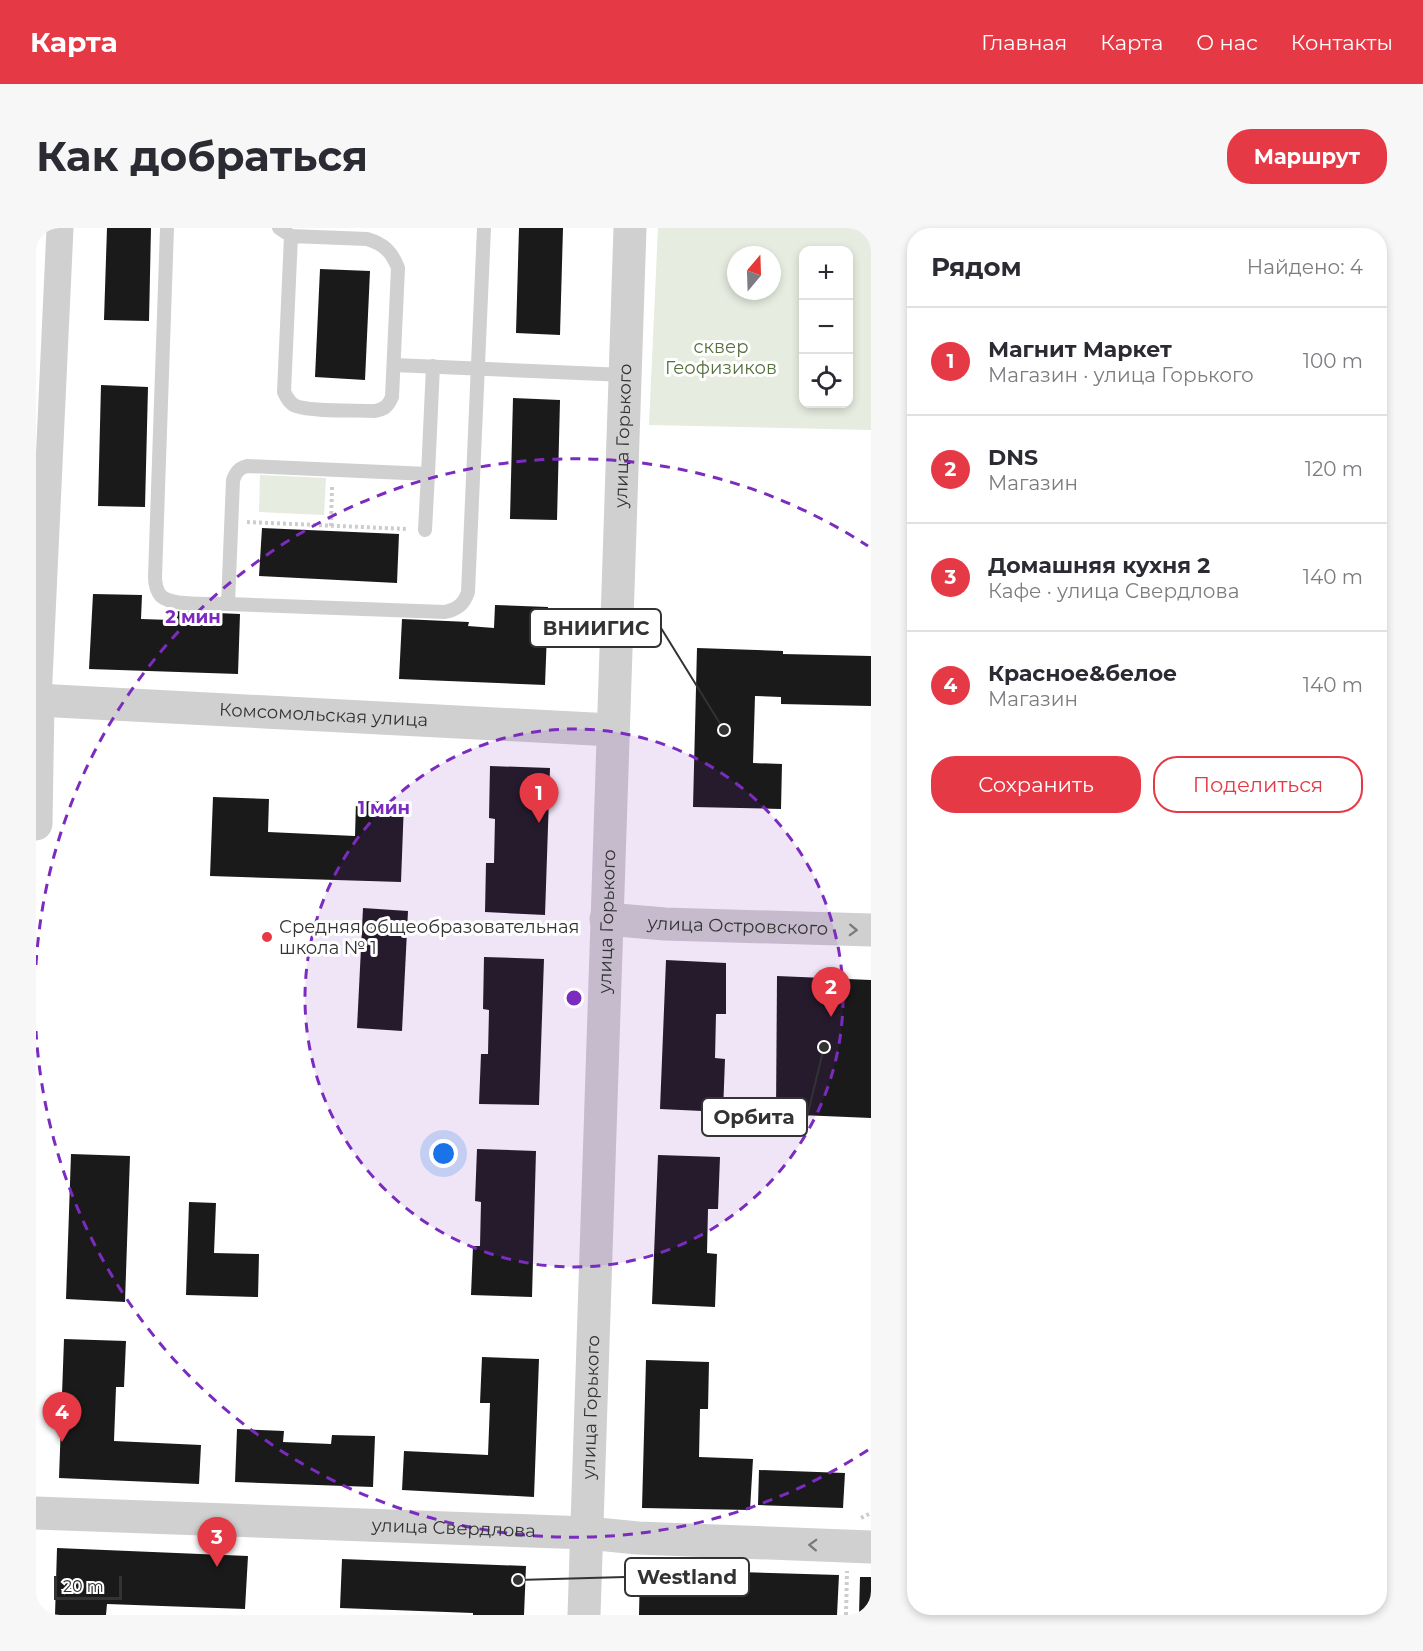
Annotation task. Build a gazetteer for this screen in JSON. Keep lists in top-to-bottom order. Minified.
{"streets":{"street":["улица Горького","Комсомольская улица","улица Островского","улица Свердлова"]},"crossings":[["улица Горького","Комсомольская улица"],["улица Горького","улица Островского"],["улица Горького","улица Свердлова"]],"one_way":["улица Островского"],"parks":["cквер Геофизиков"],"places":["ВНИИГИС","Средняя общеобразовательная школа № 1","Орбита","Westland"],"scale_bar":"20 m","north":"top","page":{"header":"Карта","nav":["Главная","Карта","О нас","Контакты"],"buttons":["Маршрут",["Сохранить","Поделиться"]],"title":"Как добраться","heading":["Рядом","Найдено: 4"],"map_buttons":["+","−"],"list":[{"mark":"1","name":"Магнит Маркет","note":"Магазин · улица Горького","value":"100 m"},{"mark":"2","name":"DNS","note":"Магазин","value":"120 m"},{"mark":"3","name":"Домашняя кухня 2","note":"Кафе · улица Свердлова","value":"140 m"},{"mark":"4","name":"Красное&белое","note":"Магазин","value":"140 m"}],"pins":["1","2","4","3"],"scale":"20 m"},"rings":["2 мин","1 мин"]}
